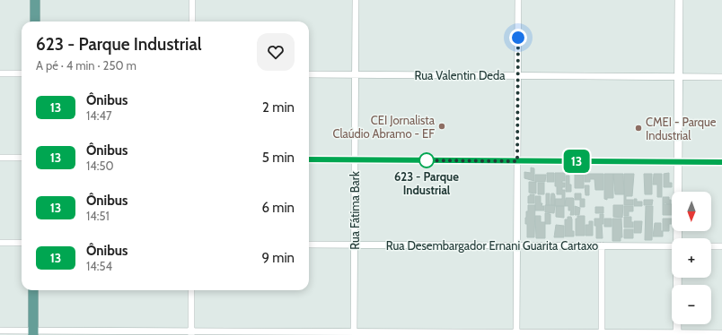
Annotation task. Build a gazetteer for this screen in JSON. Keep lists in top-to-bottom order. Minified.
{"streets":{"street":["Rua Valentin Deda","Rua Fátima Bark","Rua Desembargador Ernani Guarita Cartaxo"]},"crossings":[["Rua Valentin Deda","Rua Fátima Bark"],["Rua Fátima Bark","Rua Desembargador Ernani Guarita Cartaxo"]],"places":["CEI Jornalista Claúdio Abramo - EF","CMEI - Parque Industrial","623 - Parque Industrial"],"lines":["bus line 13"],"north":"bottom","page":{"on_map":"13","heading":["623 - Parque Industrial","A pé · 4 min · 250 m"],"list":[{"mark":"13","name":"Ônibus","note":"14:47","value":"2 min"},{"mark":"13","name":"Ônibus","note":"14:50","value":"5 min"},{"mark":"13","name":"Ônibus","note":"14:51","value":"6 min"},{"mark":"13","name":"Ônibus","note":"14:54","value":"9 min"}],"map_buttons":["+","−"]}}
